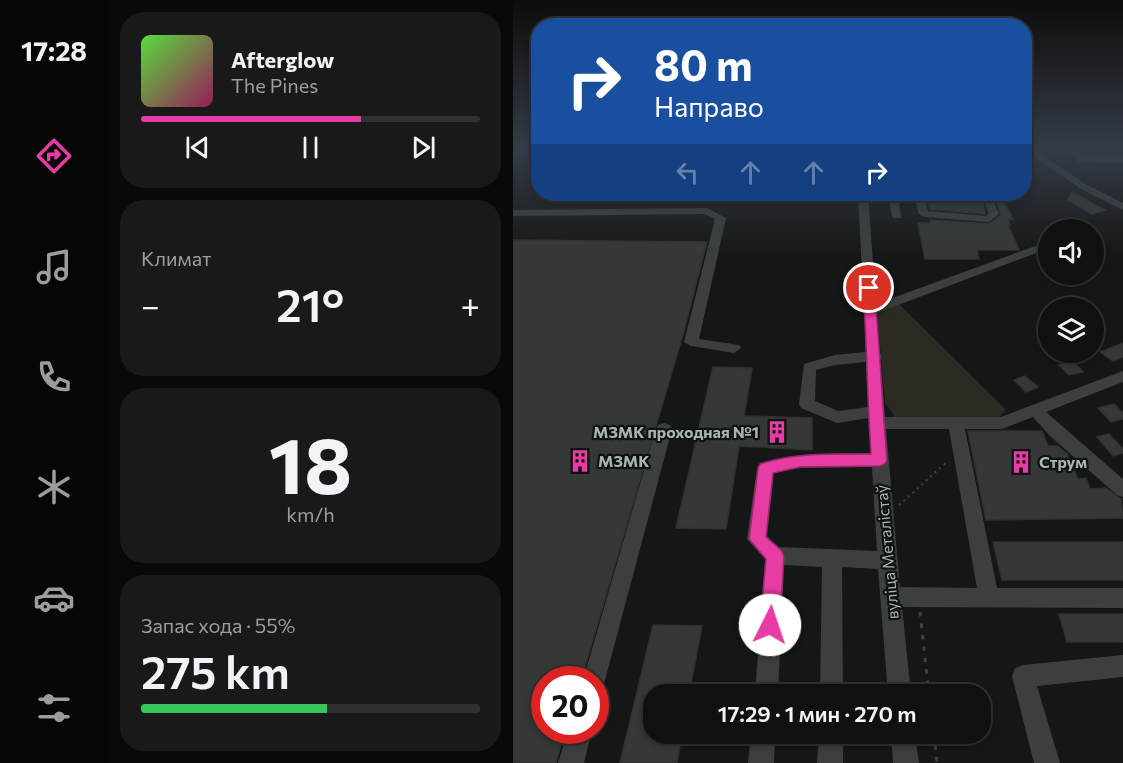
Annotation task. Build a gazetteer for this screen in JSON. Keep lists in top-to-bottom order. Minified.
{"streets":{"street":["вуліца Металістаў"]},"places":{"building":["МЗМК проходная №1","МЗМК","Струм"]},"page":{"tabs":"17:28","turn":["80 m","Направо"],"song":["Afterglow","The Pines"],"tile":["Климат",["18","km/h"],["Запас хода · 55%","275 km"]],"heat":["−","21°","+"],"limit":"20","trip":"17:29 · 1 мин · 270 m"}}
